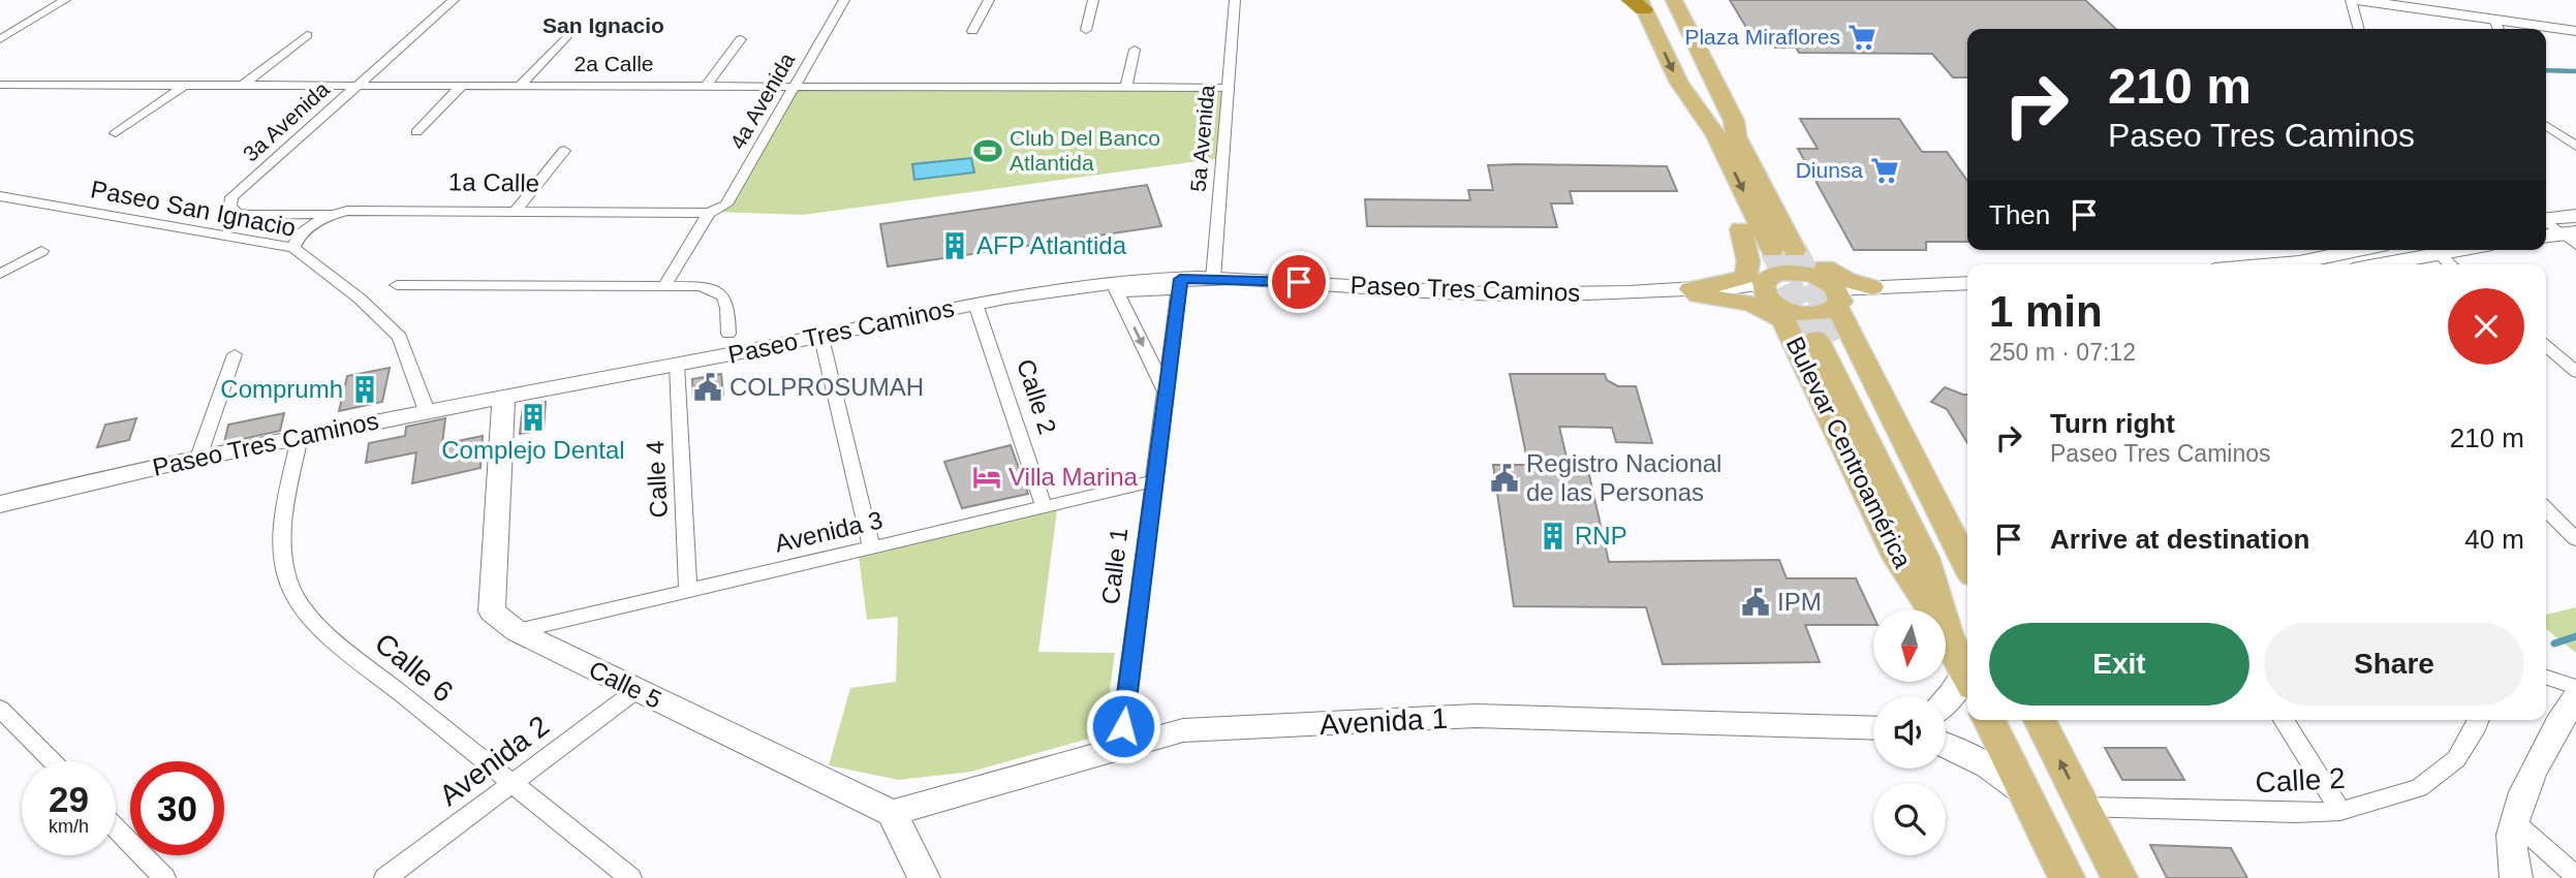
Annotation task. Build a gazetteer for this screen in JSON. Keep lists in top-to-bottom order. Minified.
{"streets":{"main road":["Bulevar Centroamérica"],"street":["2a Calle","4a Avenida","3a Avenida","5a Avenida","1a Calle","Paseo San Ignacio","Paseo Tres Caminos","Calle 2","Calle 4","Avenida 3","Calle 1","Calle 6","Calle 5","Avenida 1","Avenida 2"]},"crossings":[["2a Calle","4a Avenida"],["2a Calle","3a Avenida"],["2a Calle","5a Avenida"],["4a Avenida","1a Calle"],["3a Avenida","1a Calle"],["5a Avenida","Paseo Tres Caminos"],["1a Calle","Paseo San Ignacio"],["Paseo San Ignacio","Paseo Tres Caminos"],["Paseo Tres Caminos","Calle 2"],["Paseo Tres Caminos","Bulevar Centroamérica"],["Paseo Tres Caminos","Calle 4"],["Paseo Tres Caminos","Calle 1"],["Paseo Tres Caminos","Calle 6"],["Paseo Tres Caminos","Calle 5"],["Calle 2","Avenida 3"],["Calle 4","Avenida 3"],["Avenida 3","Calle 1"],["Avenida 3","Calle 5"],["Calle 1","Avenida 1"],["Calle 6","Avenida 2"],["Calle 5","Avenida 1"],["Calle 5","Avenida 2"]],"districts":["San Ignacio"],"places":{"supermarket":["Plaza Miraflores","Diunsa"],"sports":["Club Del Banco Atlantida"],"building":["AFP Atlantida","Comprumh","Complejo Dental","RNP"],"public building":["COLPROSUMAH","Registro Nacional de las Personas","IPM"],"hotel":["Villa Marina"]},"north":"bottom","page":{"turn":["210 m","Paseo Tres Caminos"],"then":"Then","heading":["1 min","250 m · 07:12"],"list":[{"name":"Turn right","note":"Paseo Tres Caminos","value":"210 m"},{"name":"Arrive at destination","value":"40 m"}],"buttons":["Exit","Share"],"speed":"29 km/h","limit":"30"}}
